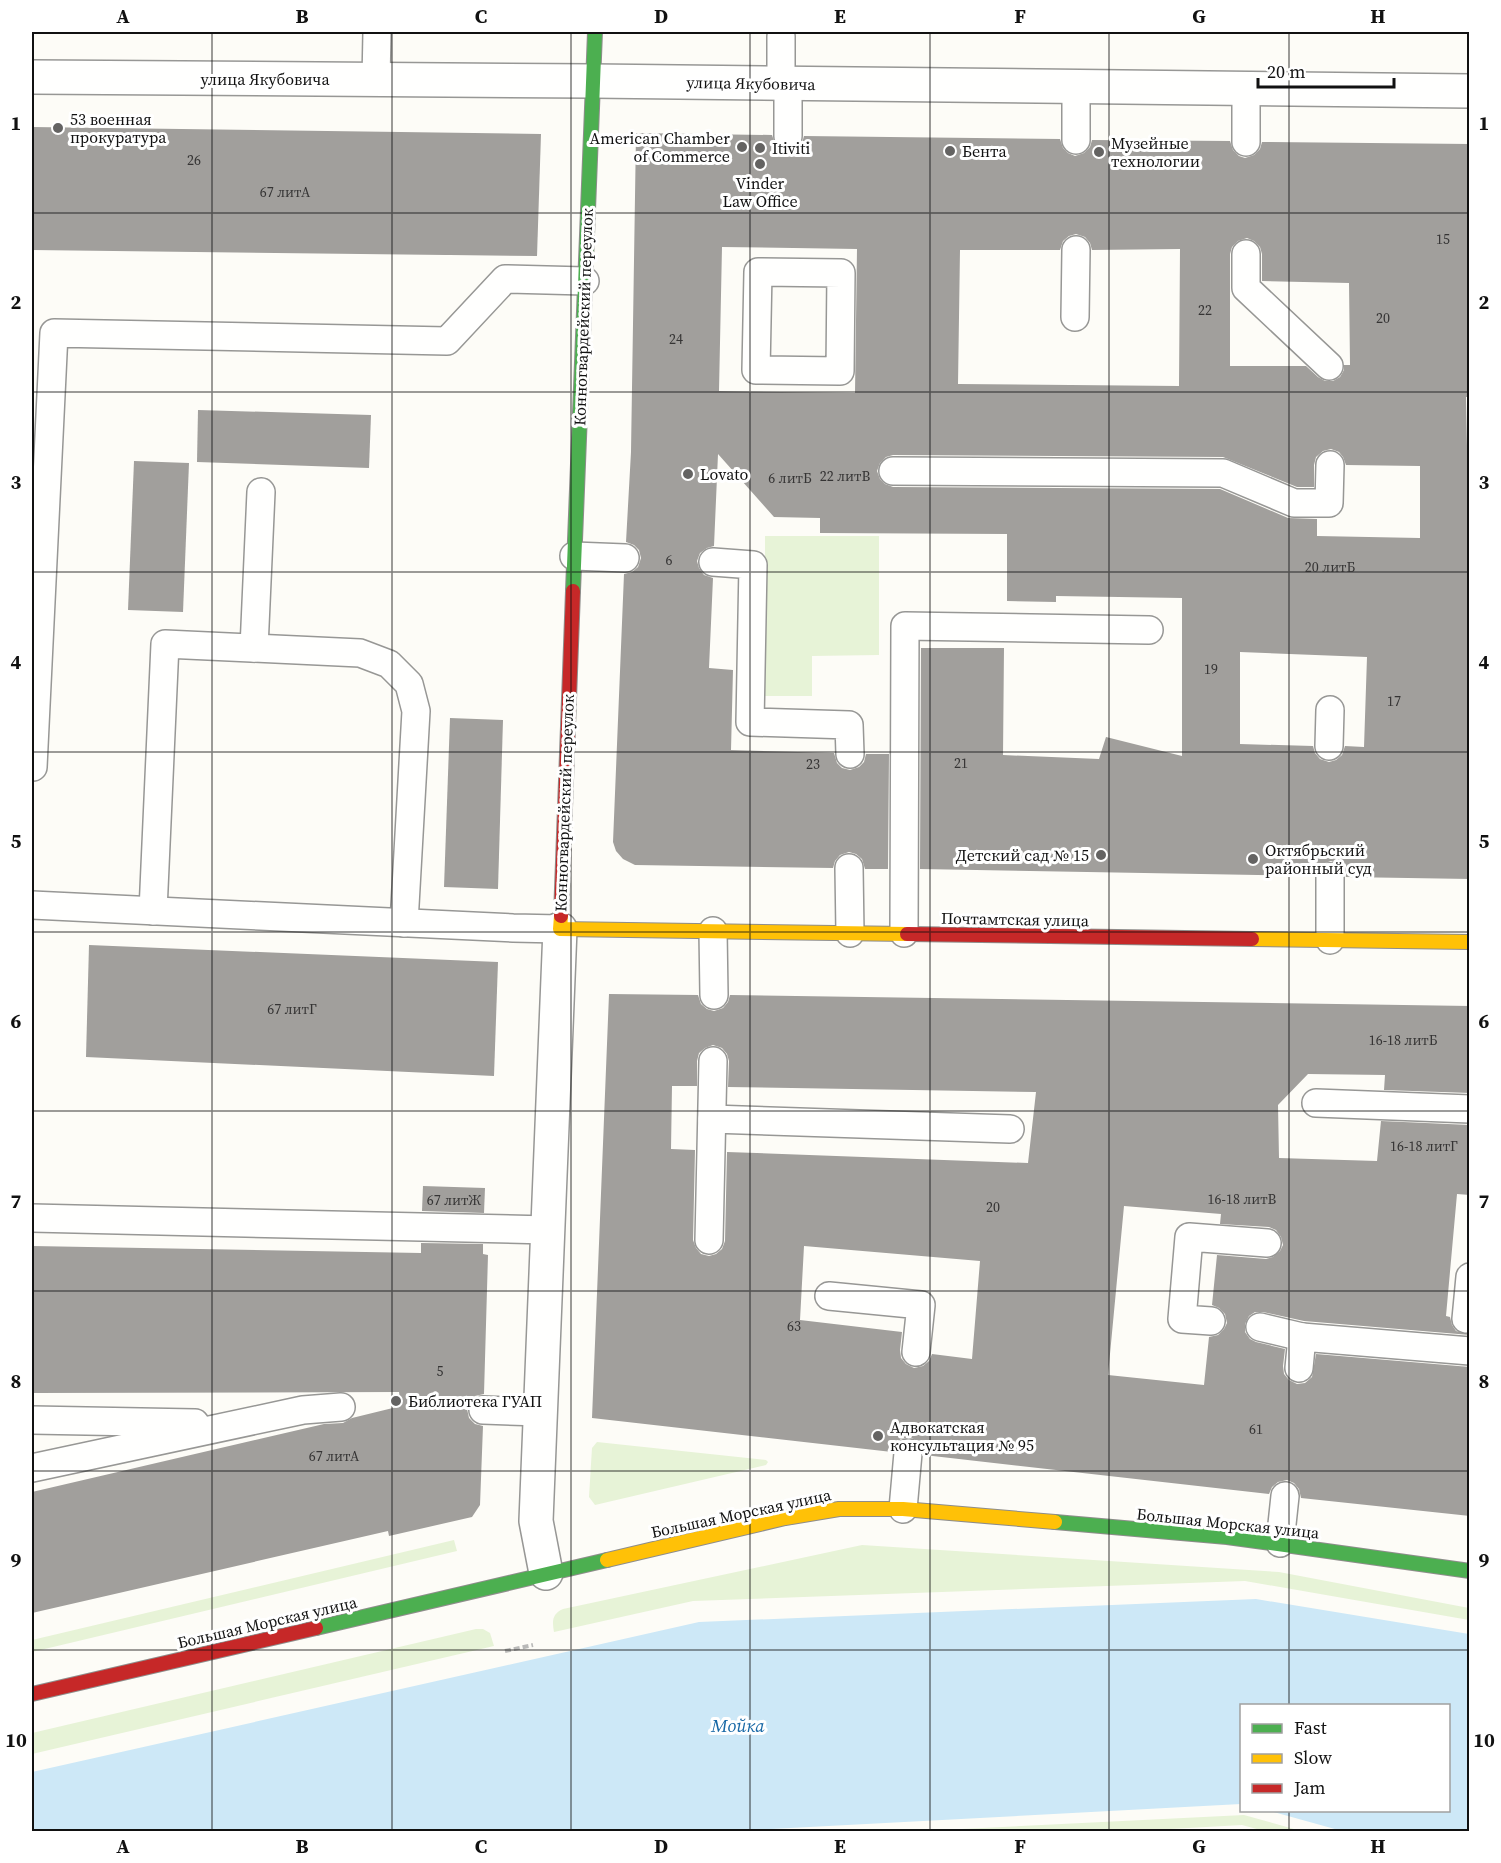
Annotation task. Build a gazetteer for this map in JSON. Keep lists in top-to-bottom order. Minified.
{"streets":{"street":["улица Якубовича","Конногвардейский переулок","Почтамтская улица","Большая Морская улица"]},"crossings":[["улица Якубовича","Конногвардейский переулок"],["Конногвардейский переулок","Почтамтская улица"],["Конногвардейский переулок","Большая Морская улица"]],"water":["Мойка"],"places":["53 военная прокуратура","American Chamber of Commerce","Itiviti","Бента","Музейные технологии","Vinder Law Office","Lovato","Детский сад № 15","Октябрьский районный суд","Библиотека ГУАП","Адвокатская консультация № 95"],"house_numbers":["26","67 литА","15","22","20","24","22 литВ","6 литБ","6","20 литБ","19","17","21","23","67 литГ","16-18 литБ","16-18 литГ","16-18 литВ","67 литЖ","20","63","5","61","67 литА"],"legend":["Fast","Slow","Jam"],"scale_bar":"20 m","grid":{"columns":["A","B","C","D","E","F","G","H"],"rows":["1","2","3","4","5","6","7","8","9","10"]}}
